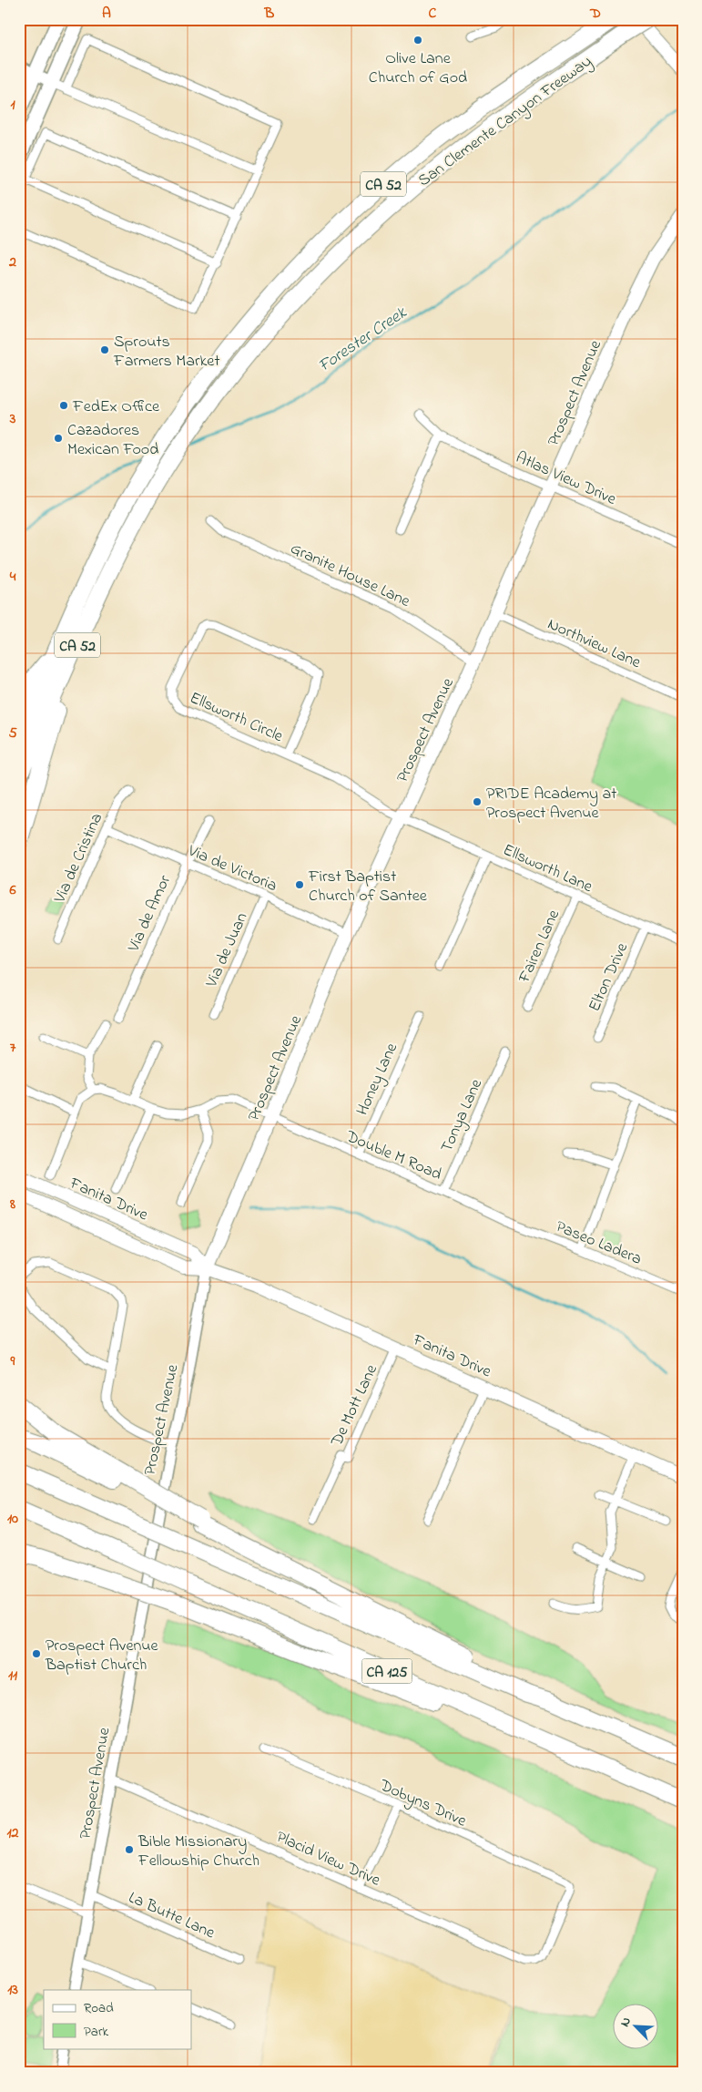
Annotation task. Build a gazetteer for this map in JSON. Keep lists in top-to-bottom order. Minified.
{"streets":{"highway":["San Clemente Canyon Freeway","CA 52","CA 125"],"main road":["Prospect Avenue","Fanita Drive"],"street":["Atlas View Drive","Granite House Lane","Northview Lane","Ellsworth Circle","Via de Cristina","Via de Victoria","Ellsworth Lane","Via de Amor","Fairen Lane","Via de Juan","Elton Drive","Honey Lane","Tonya Lane","Double M Road","Paseo Ladera","De Mott Lane","Dobyns Drive","Placid View Drive","La Butte Lane"]},"crossings":[["Prospect Avenue","Atlas View Drive"],["Prospect Avenue","Granite House Lane"],["Prospect Avenue","Northview Lane"],["Prospect Avenue","Ellsworth Circle"],["Prospect Avenue","Via de Victoria"],["Prospect Avenue","Ellsworth Lane"],["Prospect Avenue","Double M Road"],["Prospect Avenue","Fanita Drive"],["Prospect Avenue","Placid View Drive"],["Prospect Avenue","La Butte Lane"],["Ellsworth Circle","Ellsworth Lane"],["Via de Cristina","Via de Victoria"],["Via de Victoria","Via de Amor"],["Via de Victoria","Via de Juan"],["Ellsworth Lane","Fairen Lane"],["Ellsworth Lane","Elton Drive"],["Honey Lane","Double M Road"],["Tonya Lane","Double M Road"],["Double M Road","Paseo Ladera"],["Fanita Drive","De Mott Lane"],["Dobyns Drive","Placid View Drive"]],"water":["Forester Creek"],"places":["Olive Lane Church of God","Sprouts Farmers Market","FedEx Office","Cazadores Mexican Food","PRIDE Academy at Prospect Avenue","First Baptist Church of Santee","Prospect Avenue Baptist Church","Bible Missionary Fellowship Church"],"legend":["Road","Park"],"north":"top left","grid":{"columns":["A","B","C","D"],"rows":["1","2","3","4","5","6","7","8","9","10","11","12","13"]}}
